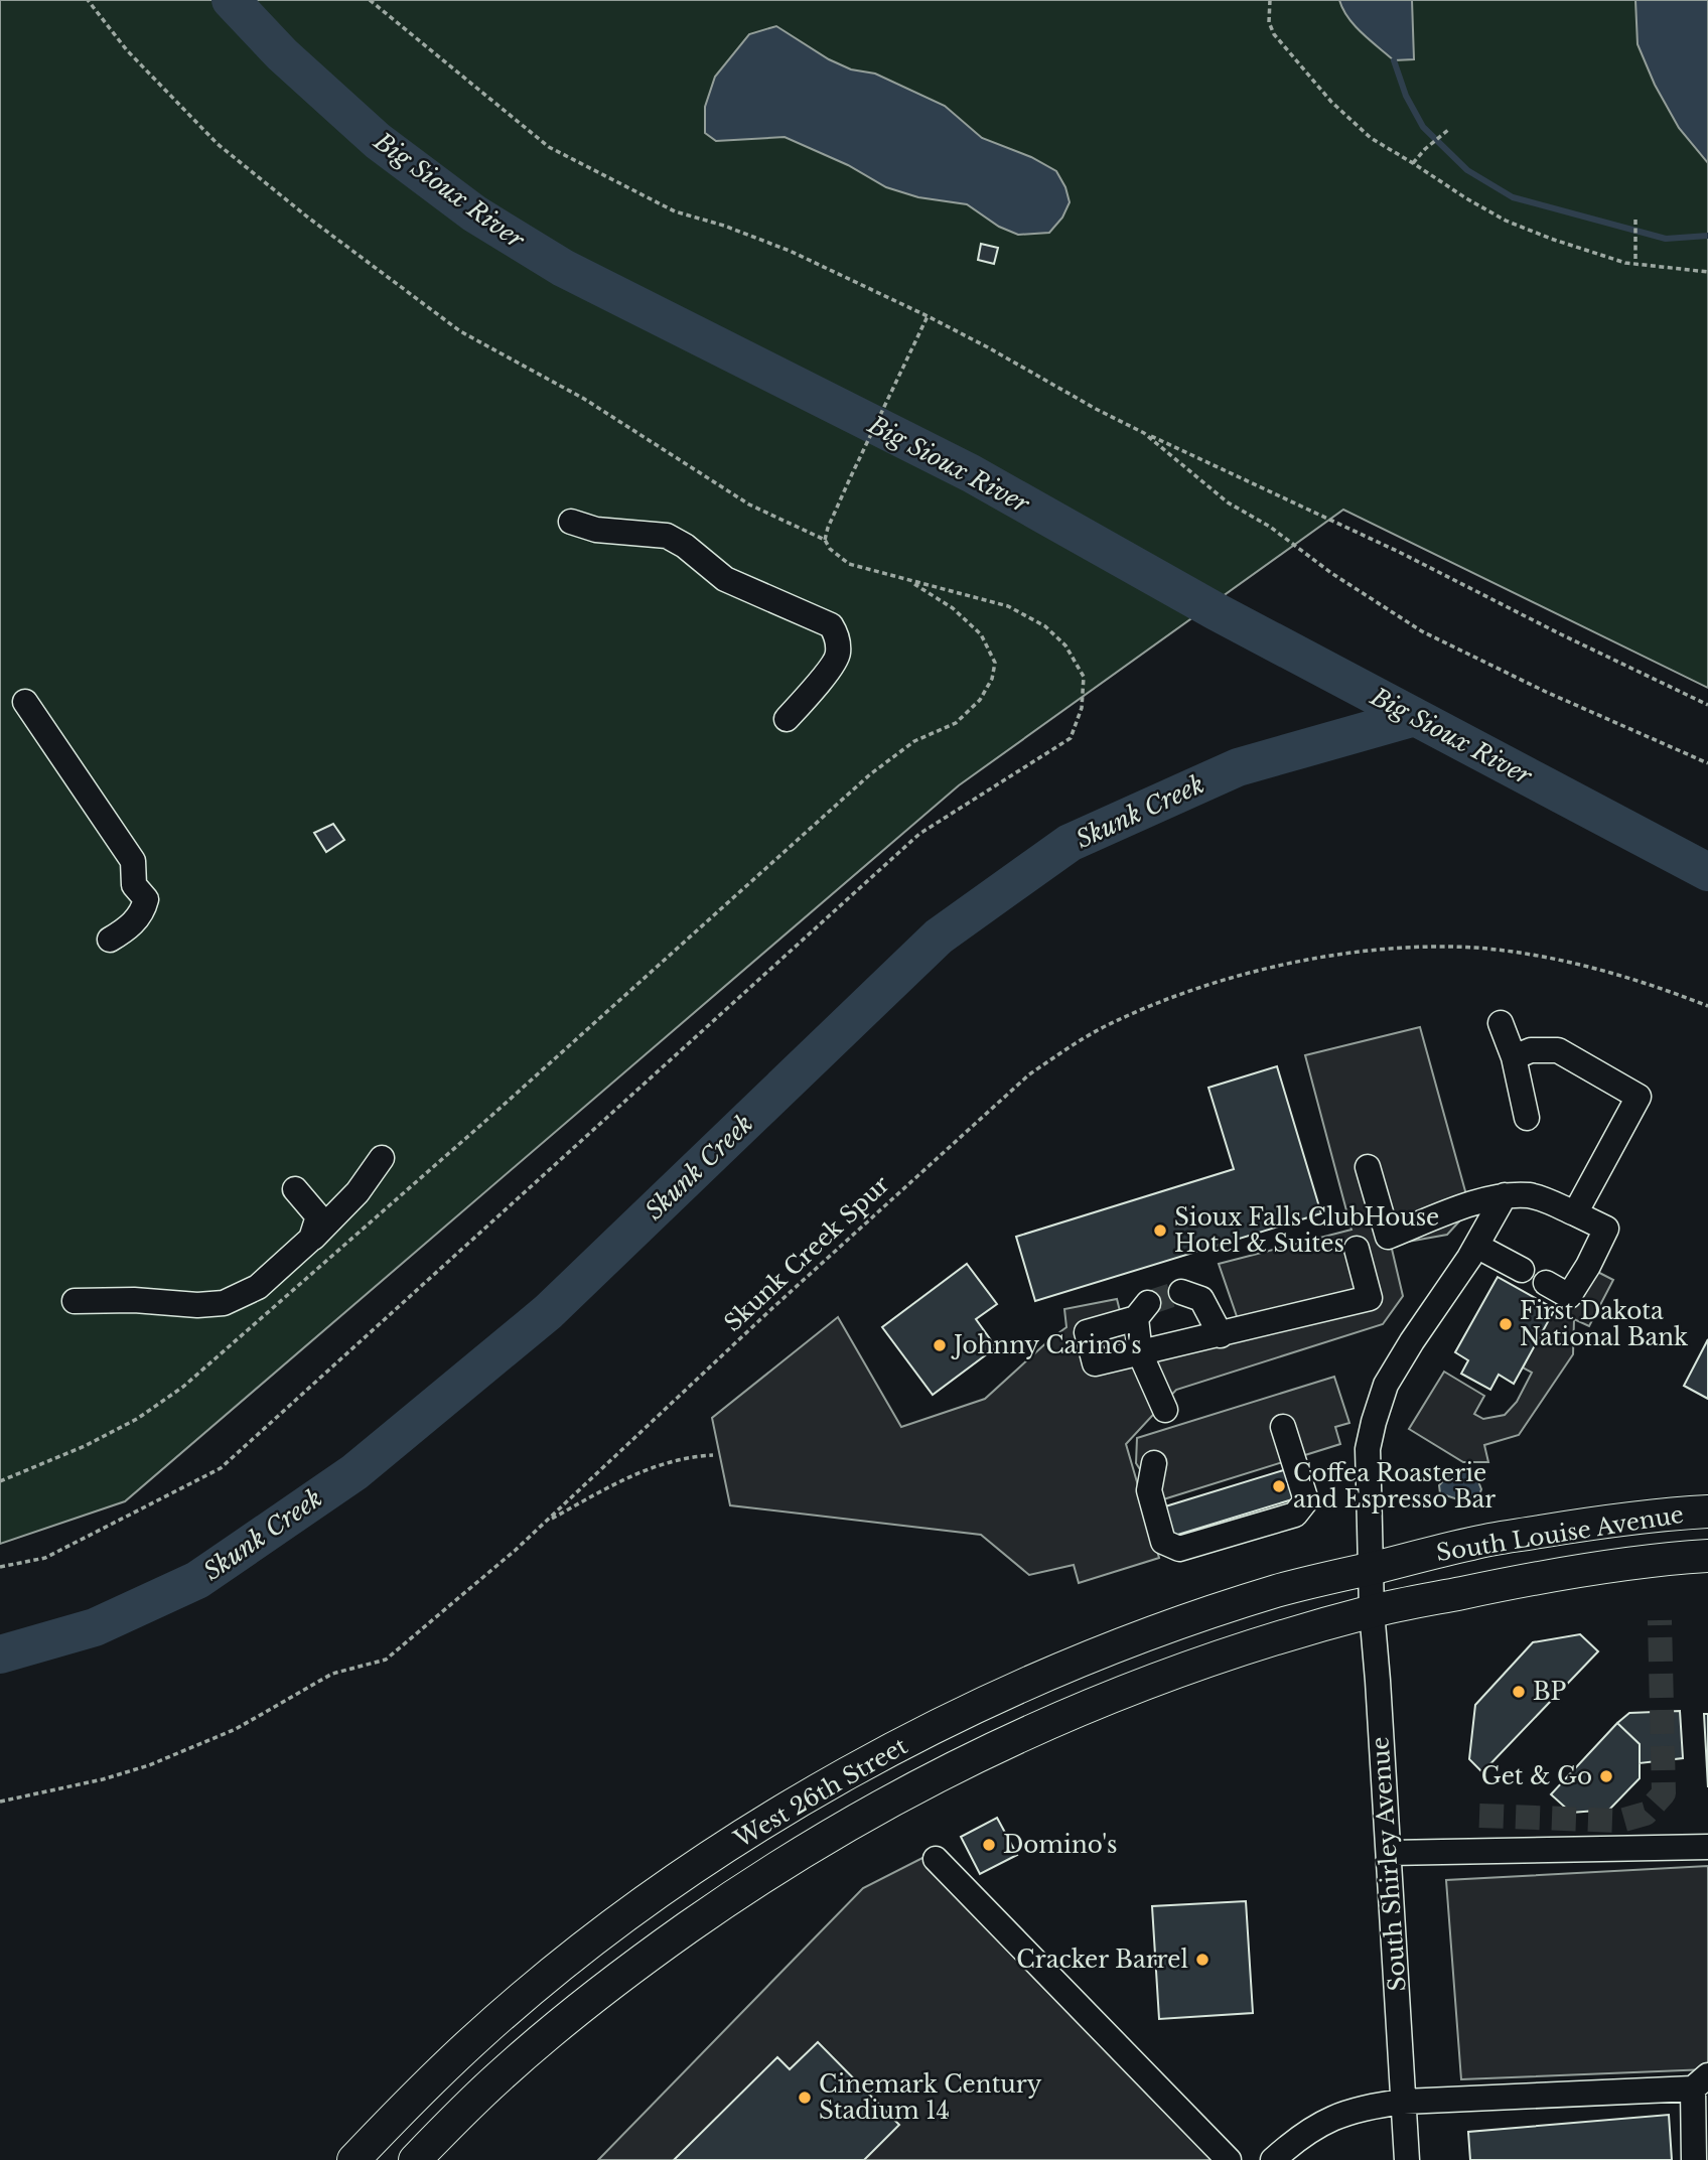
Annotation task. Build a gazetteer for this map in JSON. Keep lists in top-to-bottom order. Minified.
{"streets":{"main road":["South Louise Avenue","West 26th Street"],"street":["South Shirley Avenue"],"path":["Skunk Creek Spur"]},"crossings":[["South Louise Avenue","West 26th Street"],["South Louise Avenue","South Shirley Avenue"],["West 26th Street","South Shirley Avenue"]],"water":["Big Sioux River","Skunk Creek"],"places":["Sioux Falls ClubHouse Hotel & Suites","First Dakota National Bank","Johnny Carino's","Coffea Roasterie and Espresso Bar","BP","Get & Go","Domino's","Cracker Barrel","Cinemark Century Stadium 14"]}
